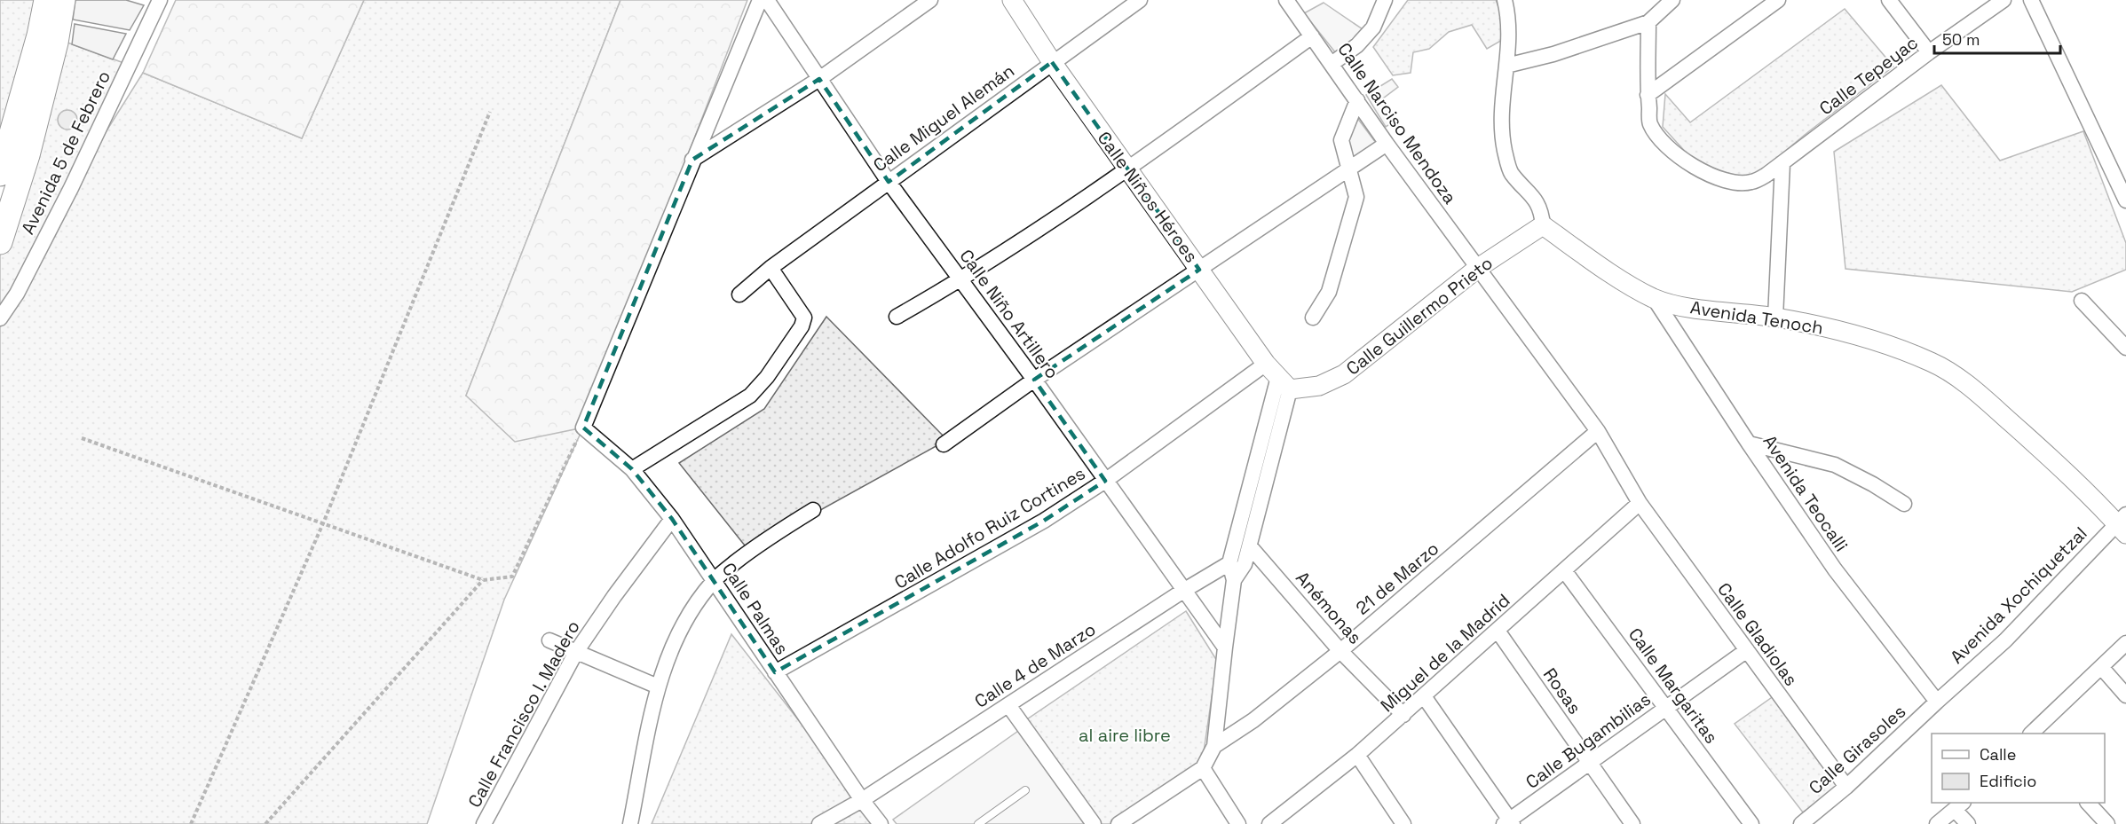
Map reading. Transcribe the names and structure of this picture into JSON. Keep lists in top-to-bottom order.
{
  "streets": {
    "street": [
      "Calle Tepeyac",
      "Calle Miguel Alemán",
      "Calle Narciso Mendoza",
      "Avenida 5 de Febrero",
      "Calle Niños Héroes",
      "Calle Niño Artillero",
      "Calle Guillermo Prieto",
      "Avenida Tenoch",
      "Avenida Teocalli",
      "Calle Adolfo Ruiz Cortines",
      "21 de Marzo",
      "Avenida Xochiquetzal",
      "Anémonas",
      "Calle Palmas",
      "Calle Gladiolas",
      "Miguel de la Madrid",
      "Calle 4 de Marzo",
      "Calle Margaritas",
      "Rosas",
      "Calle Francisco I. Madero",
      "Calle Bugambilias",
      "Calle Girasoles"
    ]
  },
  "crossings": [
    ["Calle Miguel Alemán", "Calle Niños Héroes"],
    ["Calle Miguel Alemán", "Calle Niño Artillero"],
    ["Calle Narciso Mendoza", "Calle Guillermo Prieto"],
    ["Calle Narciso Mendoza", "21 de Marzo"],
    ["Calle Niños Héroes", "Calle Guillermo Prieto"],
    ["Calle Niños Héroes", "Calle Adolfo Ruiz Cortines"],
    ["Calle Niño Artillero", "Calle Adolfo Ruiz Cortines"],
    ["Calle Niño Artillero", "Calle 4 de Marzo"],
    ["Calle Guillermo Prieto", "Avenida Tenoch"],
    ["Calle Guillermo Prieto", "Calle Adolfo Ruiz Cortines"],
    ["Avenida Tenoch", "Avenida Teocalli"],
    ["Avenida Tenoch", "Avenida Xochiquetzal"],
    ["Avenida Teocalli", "Avenida Xochiquetzal"],
    ["Avenida Teocalli", "Calle Girasoles"],
    ["Calle Adolfo Ruiz Cortines", "Calle Palmas"],
    ["21 de Marzo", "Anémonas"],
    ["Avenida Xochiquetzal", "Calle Girasoles"],
    ["Anémonas", "Miguel de la Madrid"],
    ["Calle Palmas", "Calle 4 de Marzo"],
    ["Calle Palmas", "Calle Francisco I. Madero"],
    ["Calle Gladiolas", "Miguel de la Madrid"],
    ["Calle Gladiolas", "Calle Bugambilias"],
    ["Calle Gladiolas", "Calle Girasoles"],
    ["Miguel de la Madrid", "Calle Margaritas"],
    ["Miguel de la Madrid", "Rosas"],
    ["Calle Margaritas", "Calle Bugambilias"],
    ["Rosas", "Calle Bugambilias"]
  ],
  "parks": ["al aire libre"],
  "legend": ["Calle", "Edificio"],
  "scale_bar": "50 m"
}
